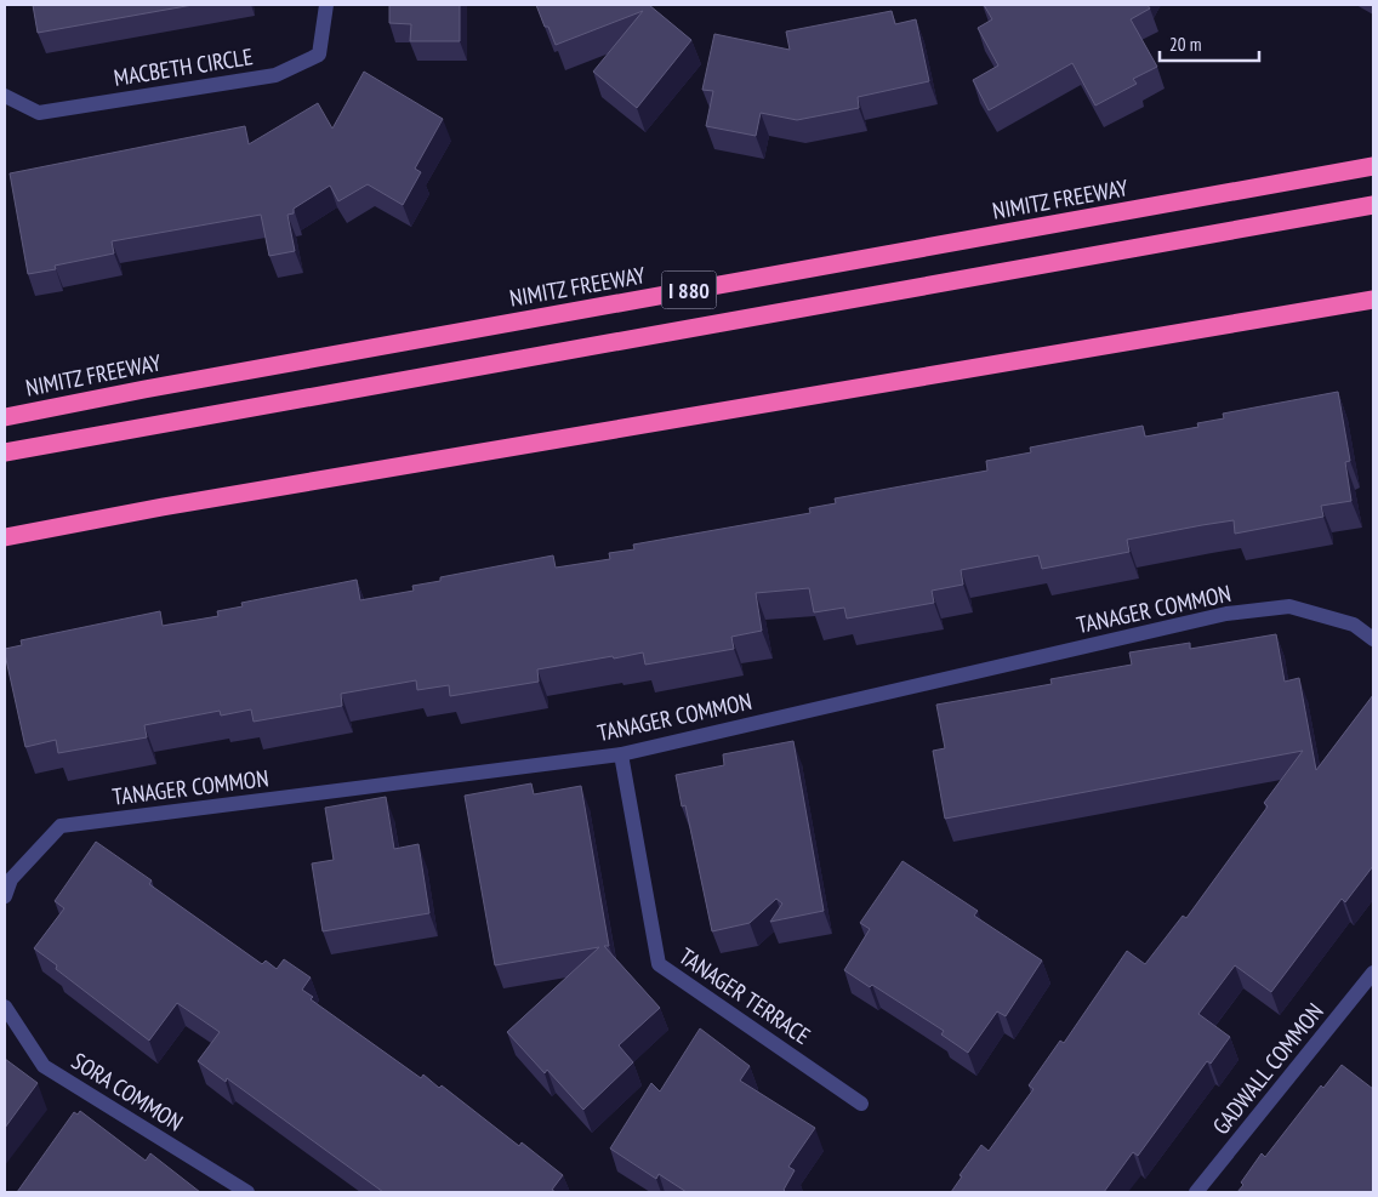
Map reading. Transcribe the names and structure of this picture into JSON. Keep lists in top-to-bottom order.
{
  "streets": {
    "highway": ["NIMITZ FREEWAY", "I 880"],
    "street": [
      "MACBETH CIRCLE",
      "TANAGER COMMON",
      "TANAGER TERRACE",
      "GADWALL COMMON",
      "SORA COMMON"
    ]
  },
  "crossings": [
    ["TANAGER COMMON", "TANAGER TERRACE"]
  ],
  "scale_bar": "20 m"
}
